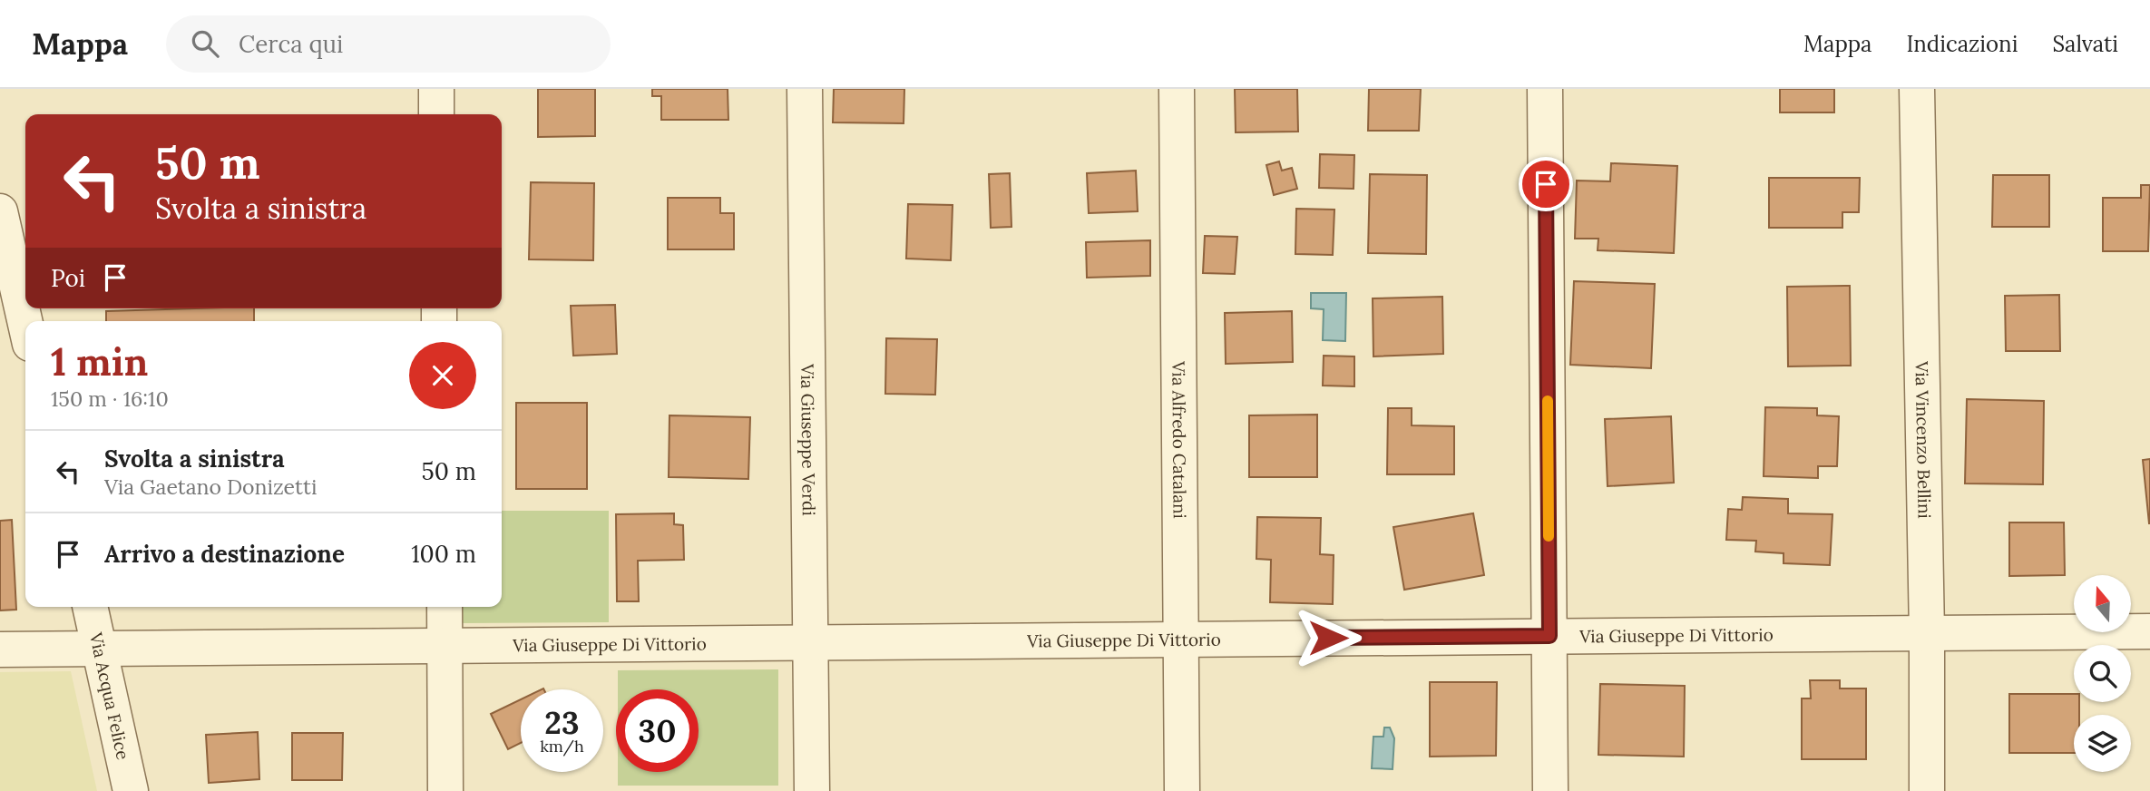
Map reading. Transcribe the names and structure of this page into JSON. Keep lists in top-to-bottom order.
{
  "streets": {
    "street": [
      "Via Giuseppe Verdi",
      "Via Alfredo Catalani",
      "Via Vincenzo Bellini",
      "Via Giuseppe Di Vittorio",
      "Via Acqua Felice"
    ]
  },
  "crossings": [
    ["Via Giuseppe Verdi", "Via Giuseppe Di Vittorio"],
    ["Via Alfredo Catalani", "Via Giuseppe Di Vittorio"],
    ["Via Vincenzo Bellini", "Via Giuseppe Di Vittorio"],
    ["Via Giuseppe Di Vittorio", "Via Acqua Felice"]
  ],
  "north": "top",
  "page": {
    "header": "Mappa",
    "search": "Cerca qui",
    "nav": ["Mappa", "Indicazioni", "Salvati"],
    "turn": ["50 m", "Svolta a sinistra"],
    "then": "Poi",
    "heading": ["1 min", "150 m · 16:10"],
    "list": [
      {
        "name": "Svolta a sinistra",
        "note": "Via Gaetano Donizetti",
        "value": "50 m"
      },
      {
        "name": "Arrivo a destinazione",
        "value": "100 m"
      }
    ],
    "speed": "23 km/h",
    "limit": "30"
  }
}
